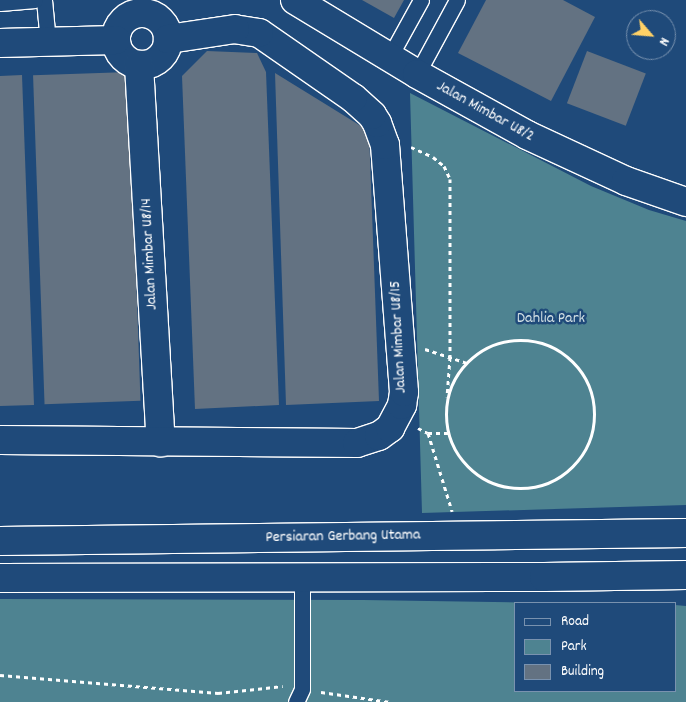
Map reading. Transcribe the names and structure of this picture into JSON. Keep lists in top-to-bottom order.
{
  "streets": {
    "street": [
      "Jalan Mimbar U8/2",
      "Jalan Mimbar U8/14",
      "Jalan Mimbar U8/15",
      "Persiaran Gerbang Utama"
    ]
  },
  "crossings": [
    ["Jalan Mimbar U8/14", "Jalan Mimbar U8/15"]
  ],
  "parks": ["Dahlia Park"],
  "legend": ["Road", "Park", "Building"],
  "north": "bottom right"
}
